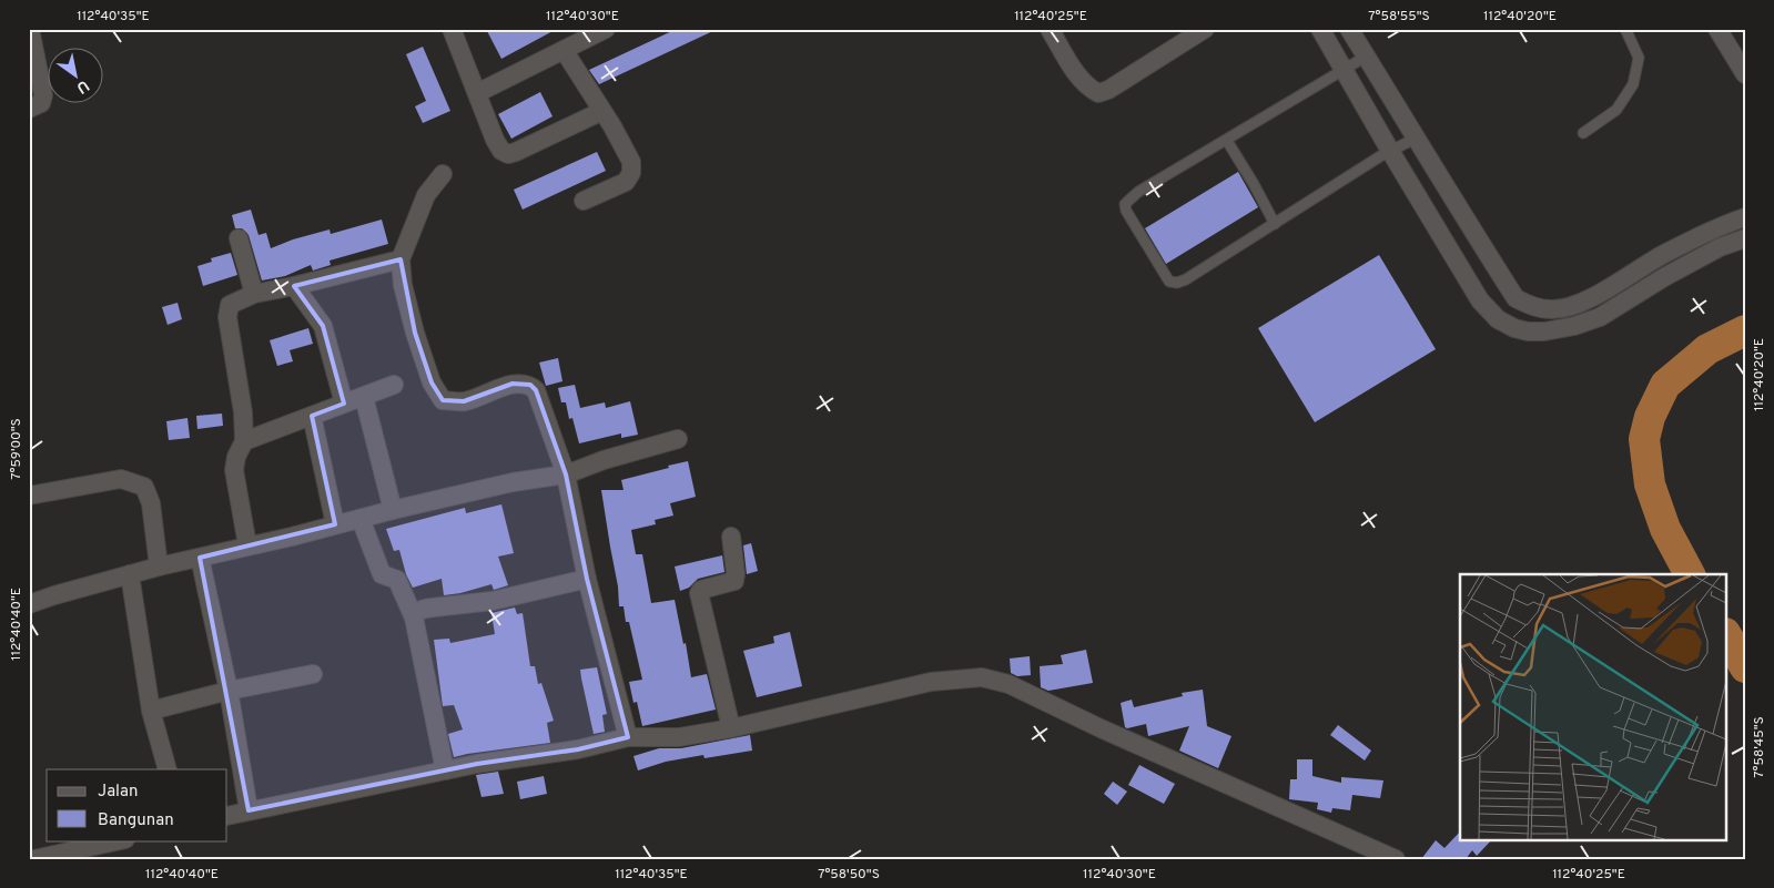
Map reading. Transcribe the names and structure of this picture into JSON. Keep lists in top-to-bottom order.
{
  "legend": ["Jalan", "Bangunan"],
  "north": "bottom right",
  "coordinates": [
    "112°40'35\"E",
    "112°40'30\"E",
    "112°40'25\"E",
    "7°58'55\"S",
    "112°40'20\"E",
    "7°59'00\"S",
    "112°40'40\"E",
    "7°58'45\"S",
    "7°58'50\"S"
  ]
}
